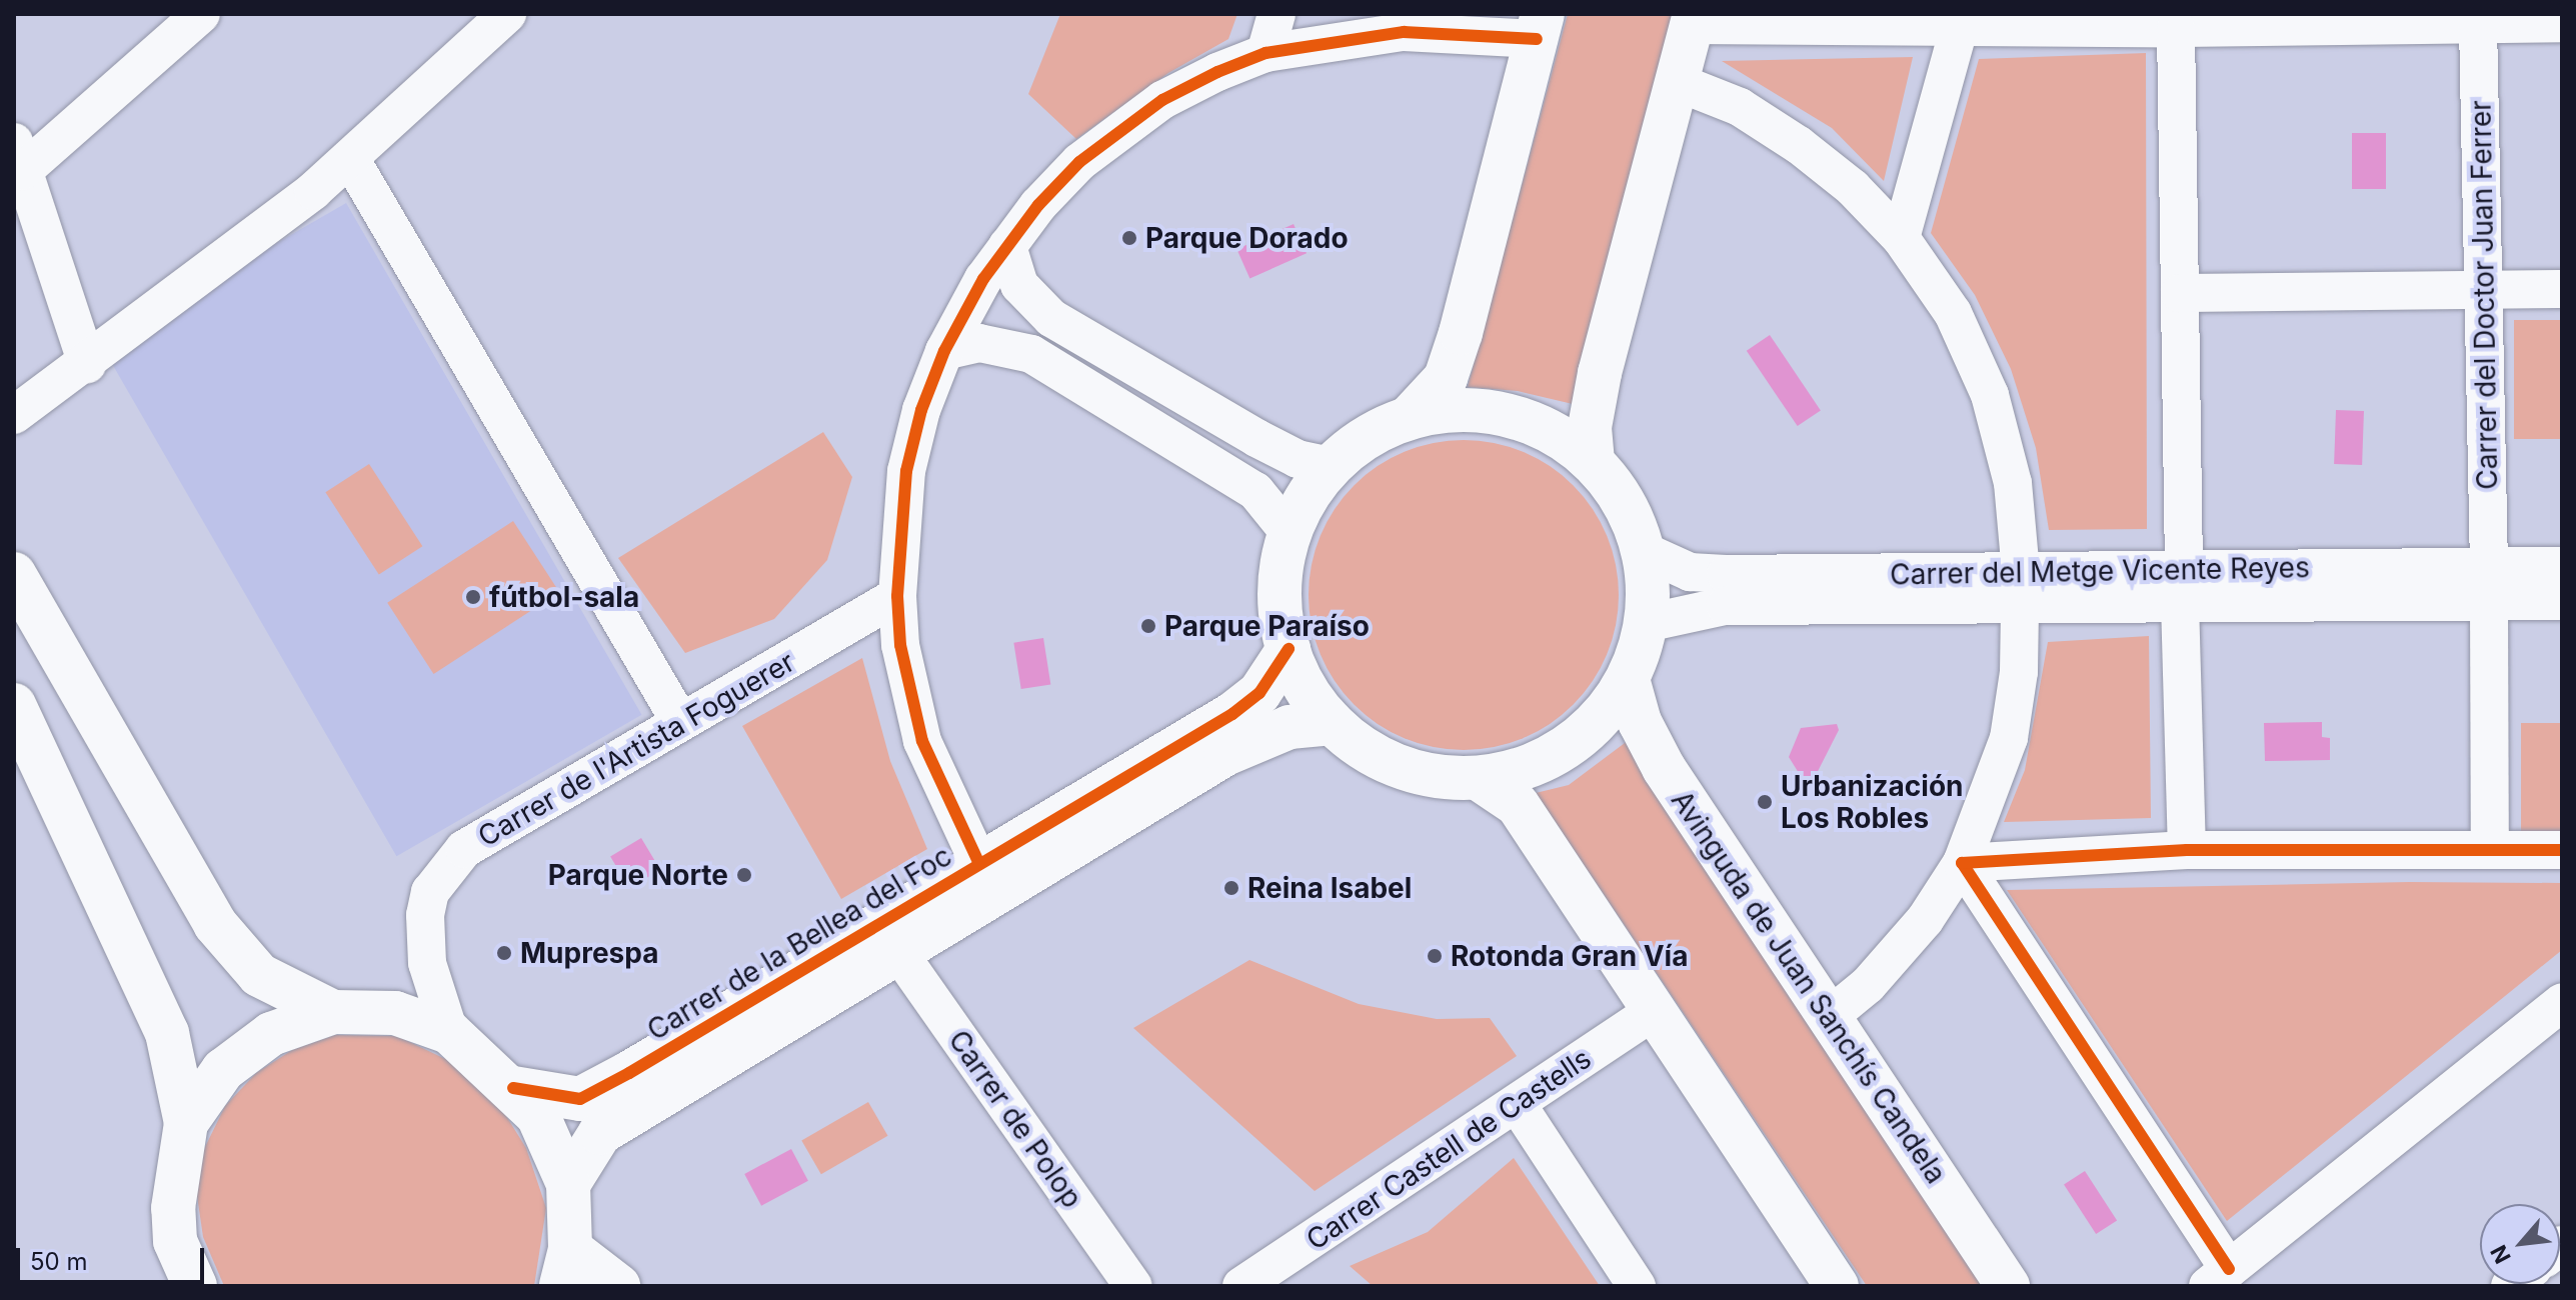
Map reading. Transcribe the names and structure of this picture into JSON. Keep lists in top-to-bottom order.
{
  "streets": {
    "main road": ["Carrer de la Bellea del Foc", "Avinguda de Juan Sanchís Candela"],
    "street": [
      "Carrer del Doctor Juan Ferrer",
      "Carrer del Metge Vicente Reyes",
      "Carrer de l'Artista Foguerer",
      "Carrer de Polop",
      "Carrer Castell de Castells"
    ]
  },
  "crossings": [
    ["Carrer del Doctor Juan Ferrer", "Carrer del Metge Vicente Reyes"],
    ["Carrer de la Bellea del Foc", "Carrer de Polop"]
  ],
  "places": [
    "Parque Dorado",
    "fútbol-sala",
    "Parque Paraíso",
    "Urbanización Los Robles",
    "Parque Norte",
    "Reina Isabel",
    "Muprespa",
    "Rotonda Gran Vía"
  ],
  "scale_bar": "50 m",
  "north": "bottom left"
}
